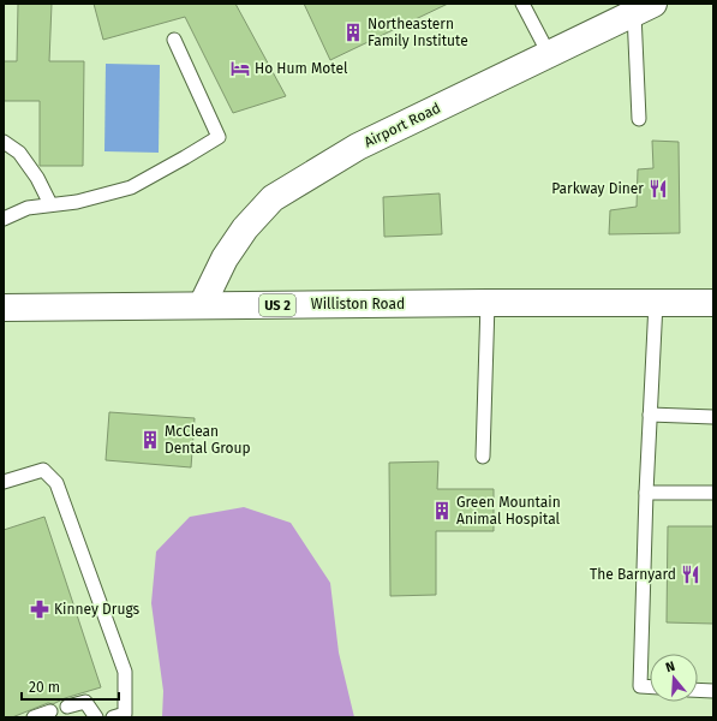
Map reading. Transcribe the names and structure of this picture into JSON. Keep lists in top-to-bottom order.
{
  "streets": {
    "main road": ["Airport Road", "Williston Road", "US 2"]
  },
  "crossings": [
    ["Airport Road", "Williston Road"]
  ],
  "places": {
    "building": ["Northeastern Family Institute", "McClean Dental Group", "Green Mountain Animal Hospital"],
    "hotel": ["Ho Hum Motel"],
    "restaurant": ["Parkway Diner", "The Barnyard"],
    "pharmacy": ["Kinney Drugs"]
  },
  "scale_bar": "20 m",
  "north": "top"
}
